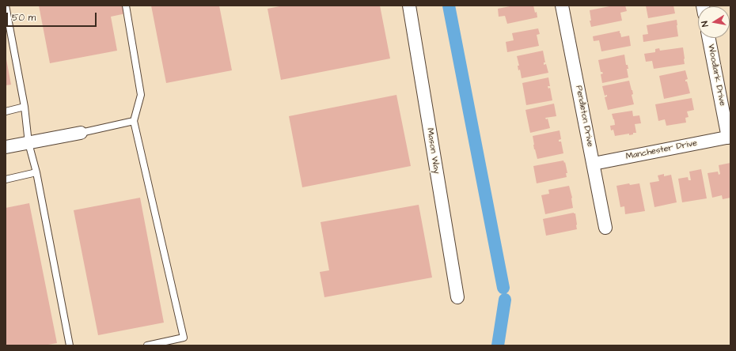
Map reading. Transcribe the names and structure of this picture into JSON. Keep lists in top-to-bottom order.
{
  "streets": {
    "street": [
      "Woodlark Drive",
      "Pendleton Drive",
      "Manchester Drive",
      "Mason Way"
    ]
  },
  "crossings": [
    ["Woodlark Drive", "Manchester Drive"],
    ["Pendleton Drive", "Manchester Drive"]
  ],
  "scale_bar": "50 m",
  "north": "left"
}
